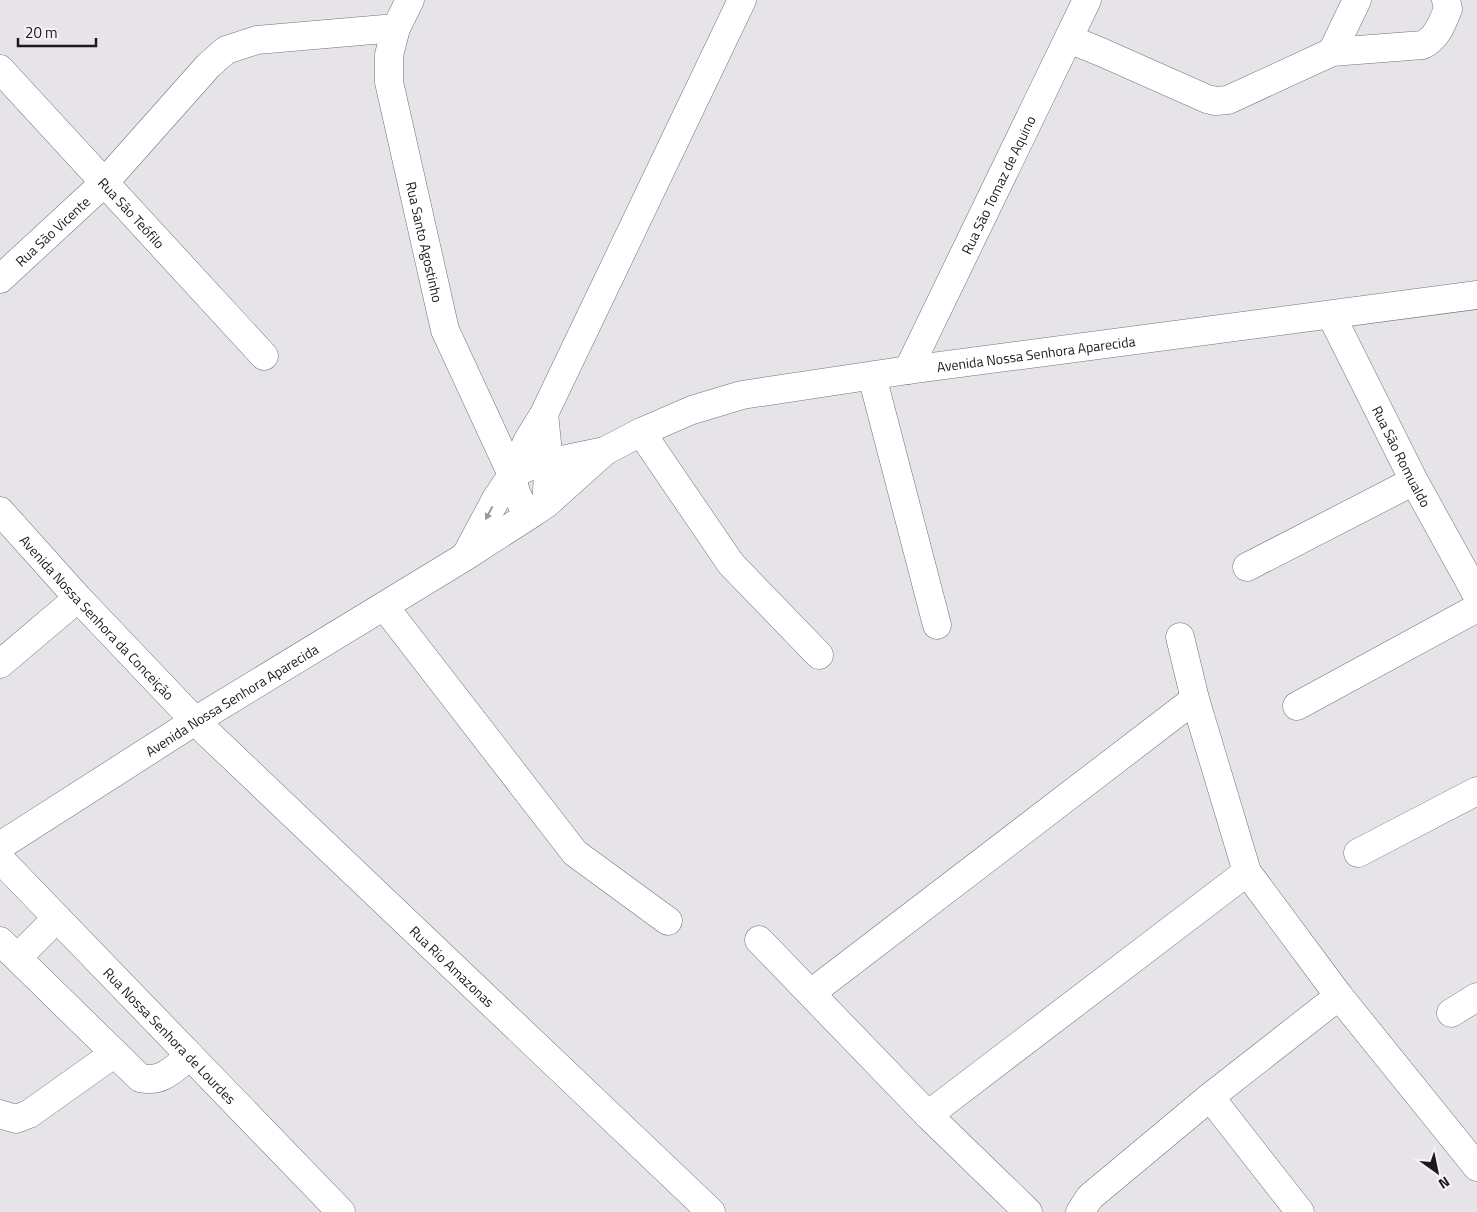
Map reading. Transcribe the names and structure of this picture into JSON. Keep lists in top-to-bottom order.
{
  "streets": {
    "street": [
      "Rua São Tomaz de Aquino",
      "Rua São Teófilo",
      "Rua São Vicente",
      "Rua Santo Agostinho",
      "Avenida Nossa Senhora Aparecida",
      "Rua São Romualdo",
      "Avenida Nossa Senhora da Conceição",
      "Rua Rio Amazonas",
      "Rua Nossa Senhora de Lourdes"
    ]
  },
  "crossings": [
    ["Rua São Tomaz de Aquino", "Avenida Nossa Senhora Aparecida"],
    ["Rua São Teófilo", "Rua São Vicente"],
    ["Rua São Vicente", "Rua Santo Agostinho"],
    ["Rua Santo Agostinho", "Avenida Nossa Senhora Aparecida"],
    ["Avenida Nossa Senhora Aparecida", "Rua São Romualdo"],
    ["Avenida Nossa Senhora Aparecida", "Avenida Nossa Senhora da Conceição"],
    ["Avenida Nossa Senhora Aparecida", "Rua Rio Amazonas"],
    ["Avenida Nossa Senhora da Conceição", "Rua Rio Amazonas"]
  ],
  "scale_bar": "20 m",
  "north": "bottom right"
}
